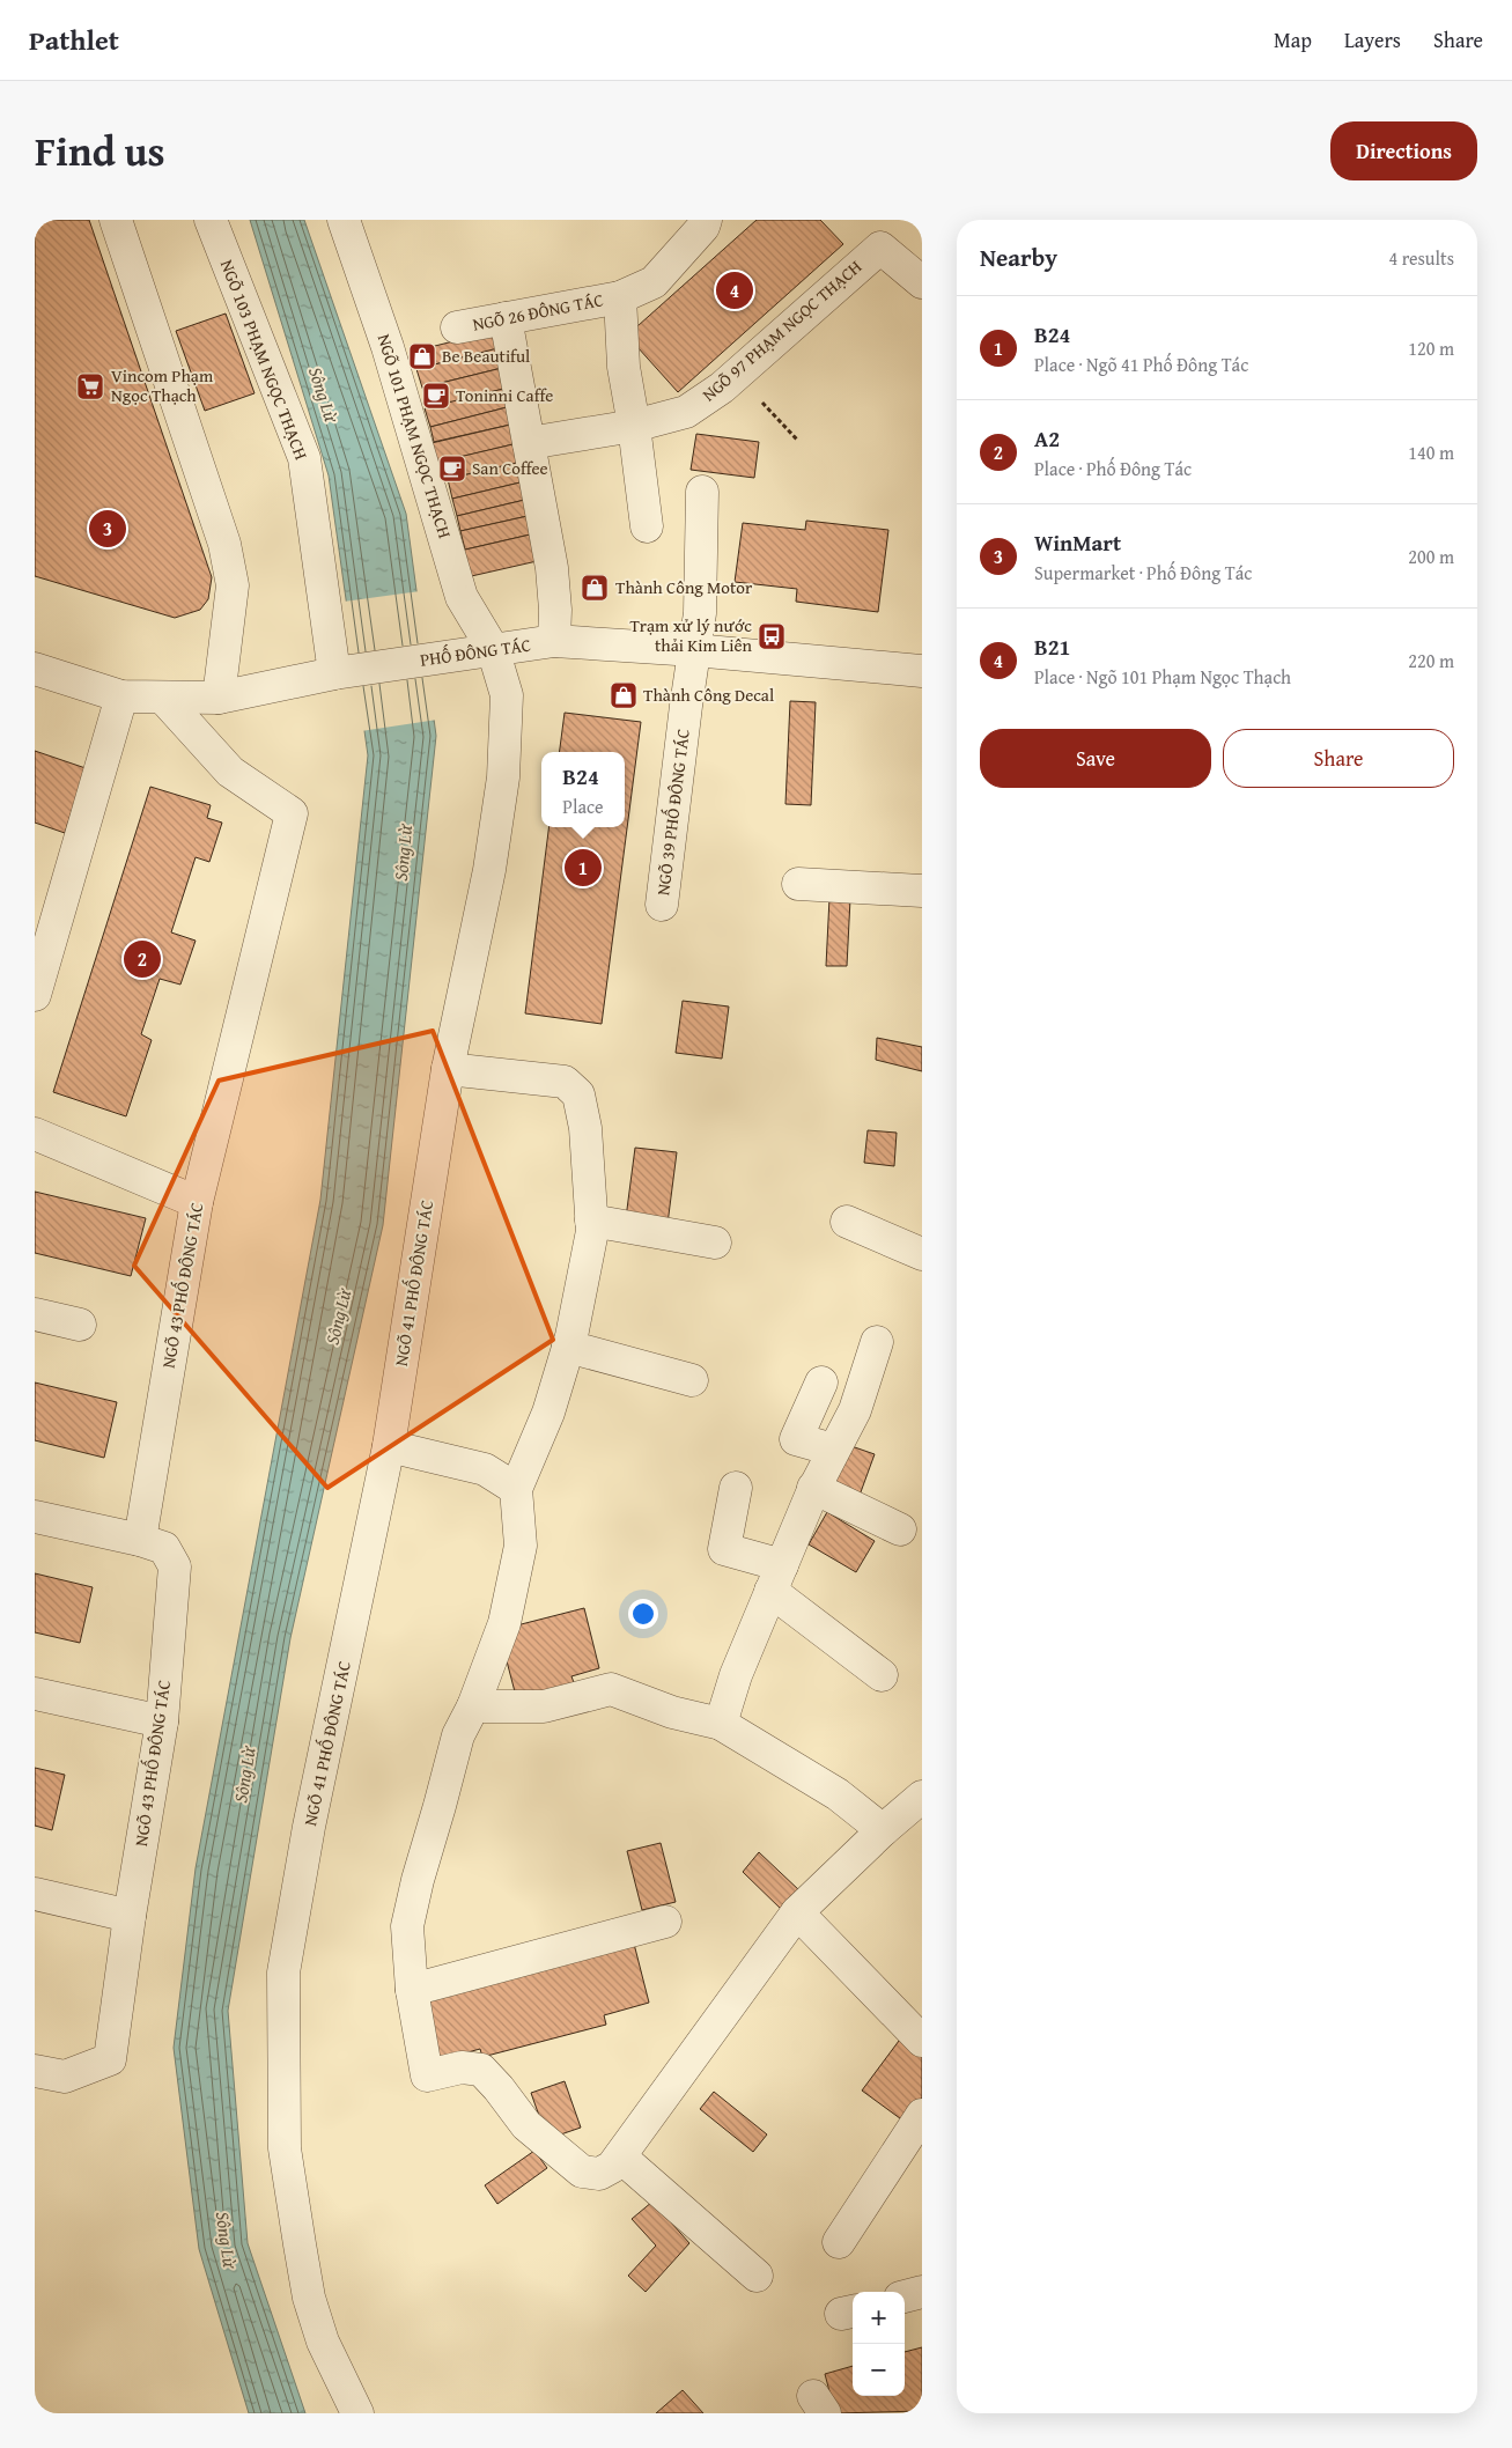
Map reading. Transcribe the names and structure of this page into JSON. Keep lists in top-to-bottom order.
{
  "streets": {
    "street": [
      "NGÕ 26 ĐÔNG TÁC",
      "NGÕ 97 PHẠM NGỌC THẠCH",
      "NGÕ 103 PHẠM NGỌC THẠCH",
      "NGÕ 101 PHẠM NGỌC THẠCH",
      "PHỐ ĐÔNG TÁC",
      "NGÕ 39 PHỐ ĐÔNG TÁC",
      "NGÕ 41 PHỐ ĐÔNG TÁC",
      "NGÕ 43 PHỐ ĐÔNG TÁC"
    ]
  },
  "crossings": [
    ["NGÕ 103 PHẠM NGỌC THẠCH", "PHỐ ĐÔNG TÁC"],
    ["NGÕ 101 PHẠM NGỌC THẠCH", "PHỐ ĐÔNG TÁC"],
    ["NGÕ 101 PHẠM NGỌC THẠCH", "NGÕ 41 PHỐ ĐÔNG TÁC"],
    ["PHỐ ĐÔNG TÁC", "NGÕ 39 PHỐ ĐÔNG TÁC"],
    ["PHỐ ĐÔNG TÁC", "NGÕ 41 PHỐ ĐÔNG TÁC"],
    ["PHỐ ĐÔNG TÁC", "NGÕ 43 PHỐ ĐÔNG TÁC"]
  ],
  "water": ["Sông Lừ"],
  "places": {
    "shop": ["Be Beautiful", "Thành Công Motor", "Thành Công Decal"],
    "supermarket": ["Vincom Phạm Ngọc Thạch"],
    "cafe": ["Toninni Caffe", "San Coffee"],
    "bus stop": ["Trạm xử lý nước thải Kim Liên"]
  },
  "page": {
    "header": "Pathlet",
    "nav": ["Map", "Layers", "Share"],
    "title": "Find us",
    "buttons": [
      "Directions",
      ["Save", "Share"]
    ],
    "heading": ["Nearby", "4 results"],
    "pins": [
      "4",
      "3",
      "1",
      "2"
    ],
    "list": [
      {
        "mark": "1",
        "name": "B24",
        "note": "Place · Ngõ 41 Phố Đông Tác",
        "value": "120 m"
      },
      {
        "mark": "2",
        "name": "A2",
        "note": "Place · Phố Đông Tác",
        "value": "140 m"
      },
      {
        "mark": "3",
        "name": "WinMart",
        "note": "Supermarket · Phố Đông Tác",
        "value": "200 m"
      },
      {
        "mark": "4",
        "name": "B21",
        "note": "Place · Ngõ 101 Phạm Ngọc Thạch",
        "value": "220 m"
      }
    ],
    "popup": ["B24", "Place"],
    "map_buttons": ["+", "−"]
  }
}
